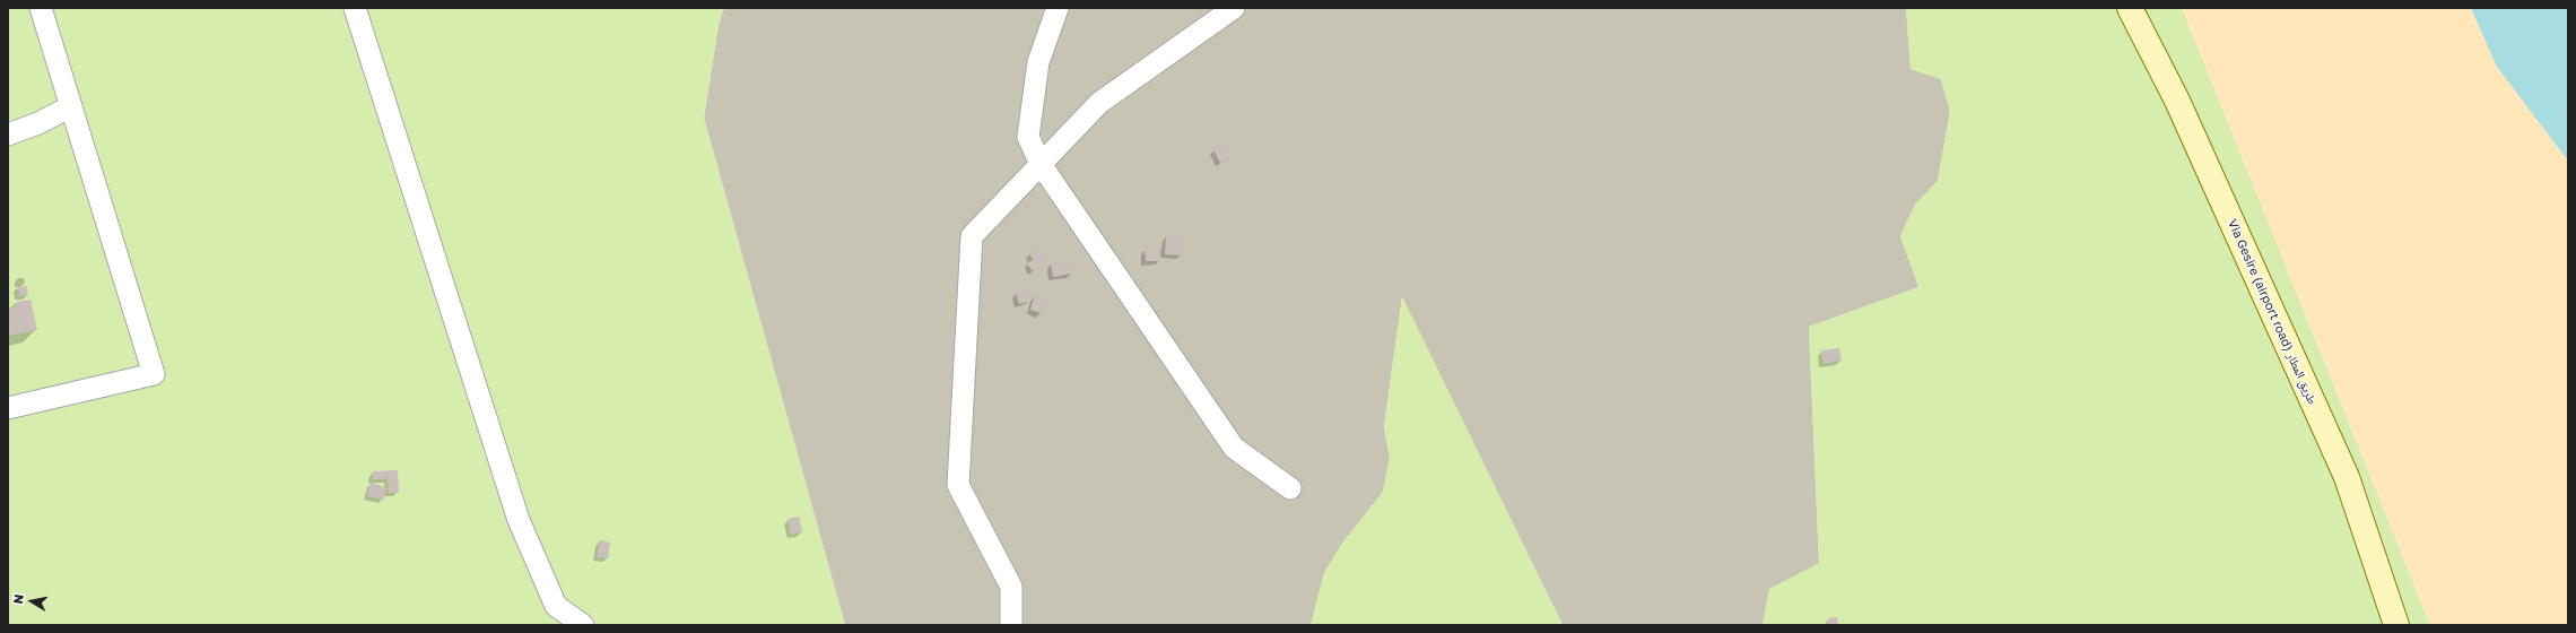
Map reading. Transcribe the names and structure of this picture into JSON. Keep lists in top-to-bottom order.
{
  "streets": {
    "main road": ["Via Gesire (airport road) طريق المطار"]
  },
  "north": "left"
}
